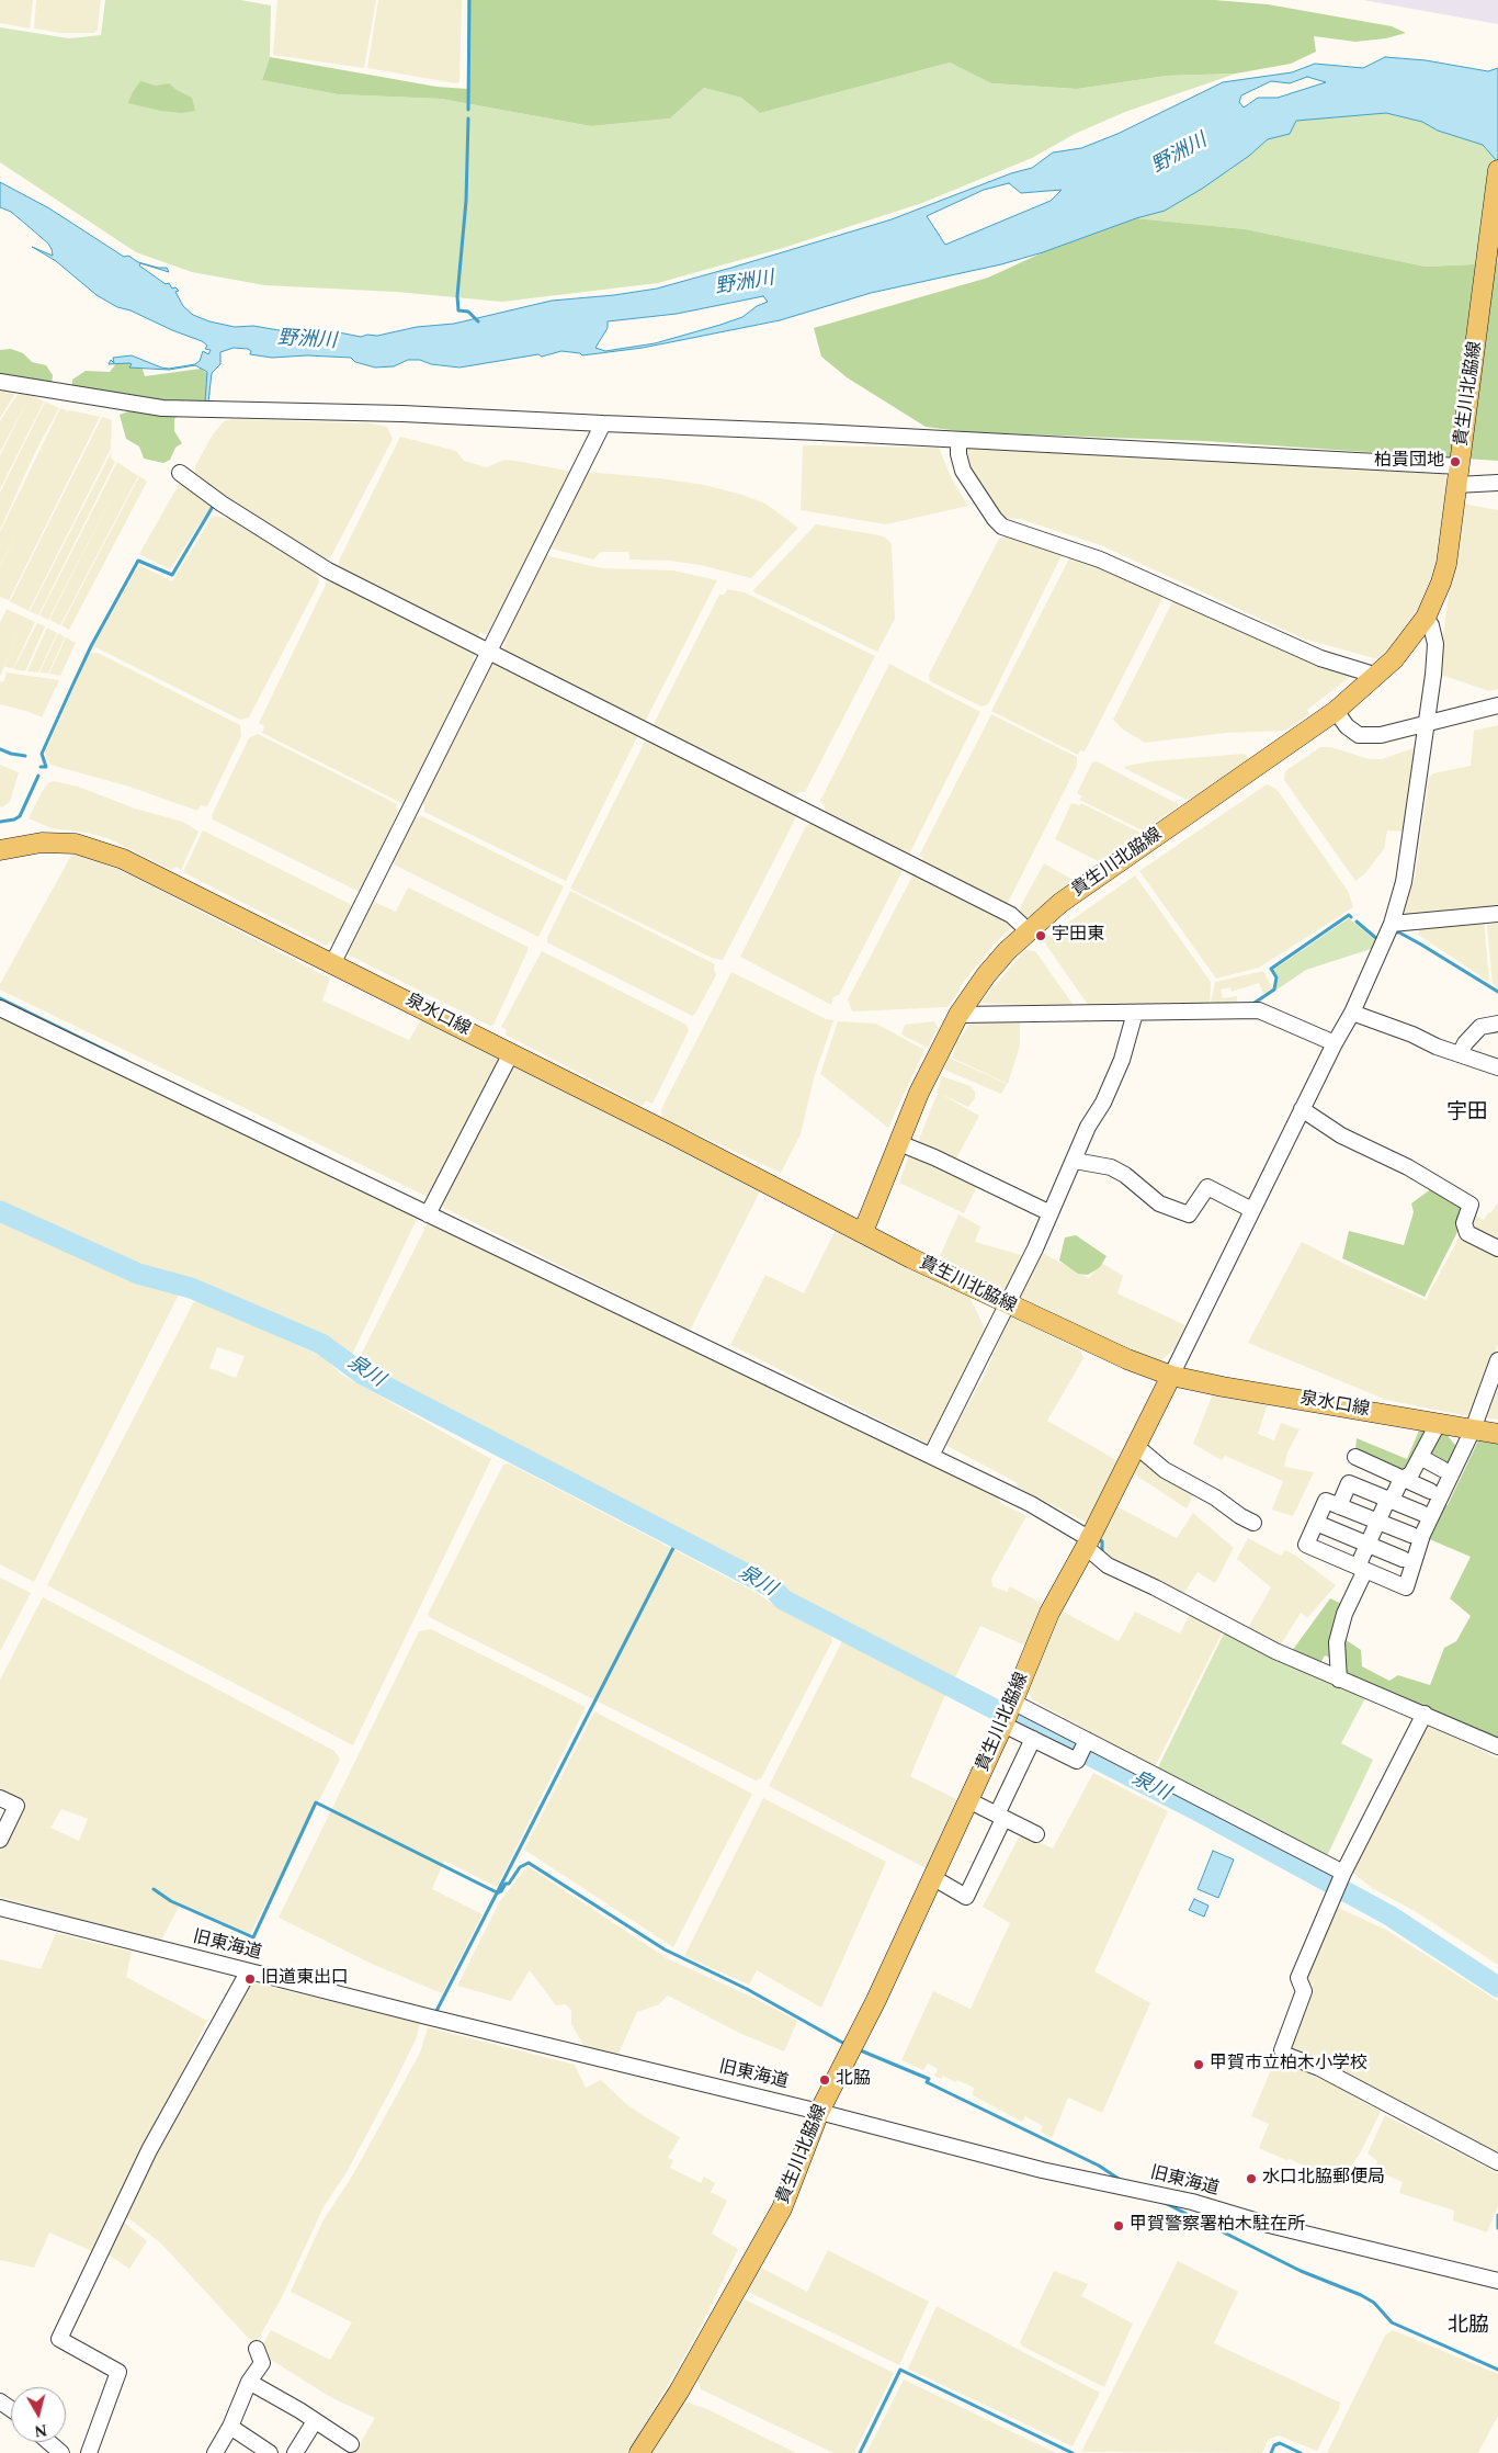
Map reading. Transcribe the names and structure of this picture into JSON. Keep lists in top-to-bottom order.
{
  "streets": {
    "main road": ["貴生川北脇線", "泉水口線"],
    "street": ["旧東海道"]
  },
  "crossings": [
    ["貴生川北脇線", "泉水口線"],
    ["貴生川北脇線", "旧東海道"]
  ],
  "districts": ["宇田", "北脇"],
  "water": ["野洲川", "泉川"],
  "places": [
    "柏貴団地",
    "宇田東",
    "旧道東出口",
    "甲賀市立柏木小学校",
    "北脇",
    "水口北脇郵便局",
    "甲賀警察署柏木駐在所"
  ],
  "north": "bottom"
}
